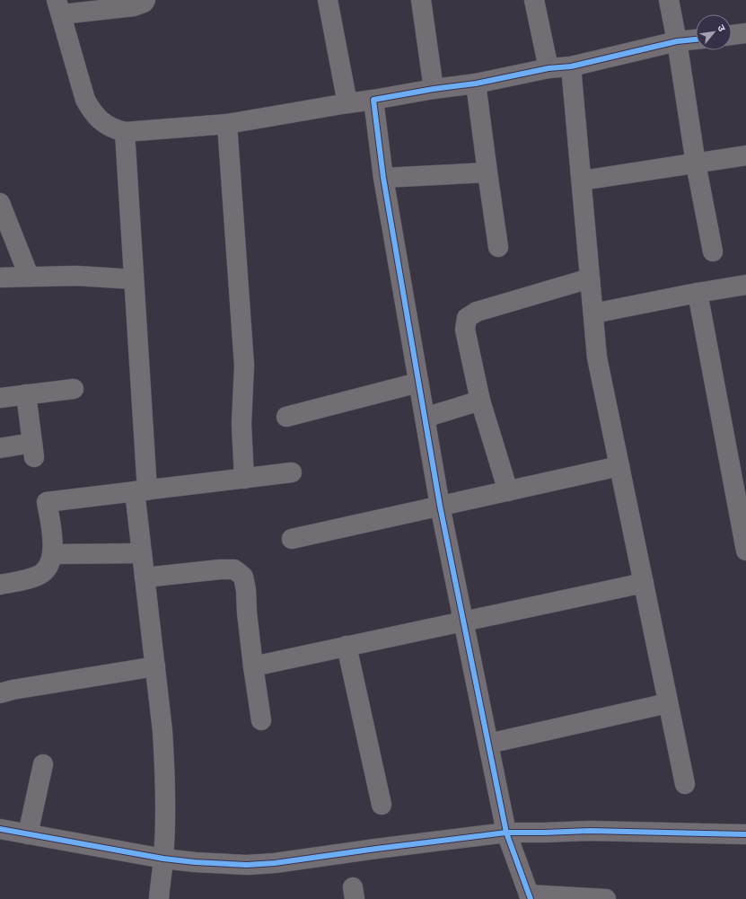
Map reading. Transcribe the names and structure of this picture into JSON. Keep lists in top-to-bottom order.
{
  "north": "top right"
}
